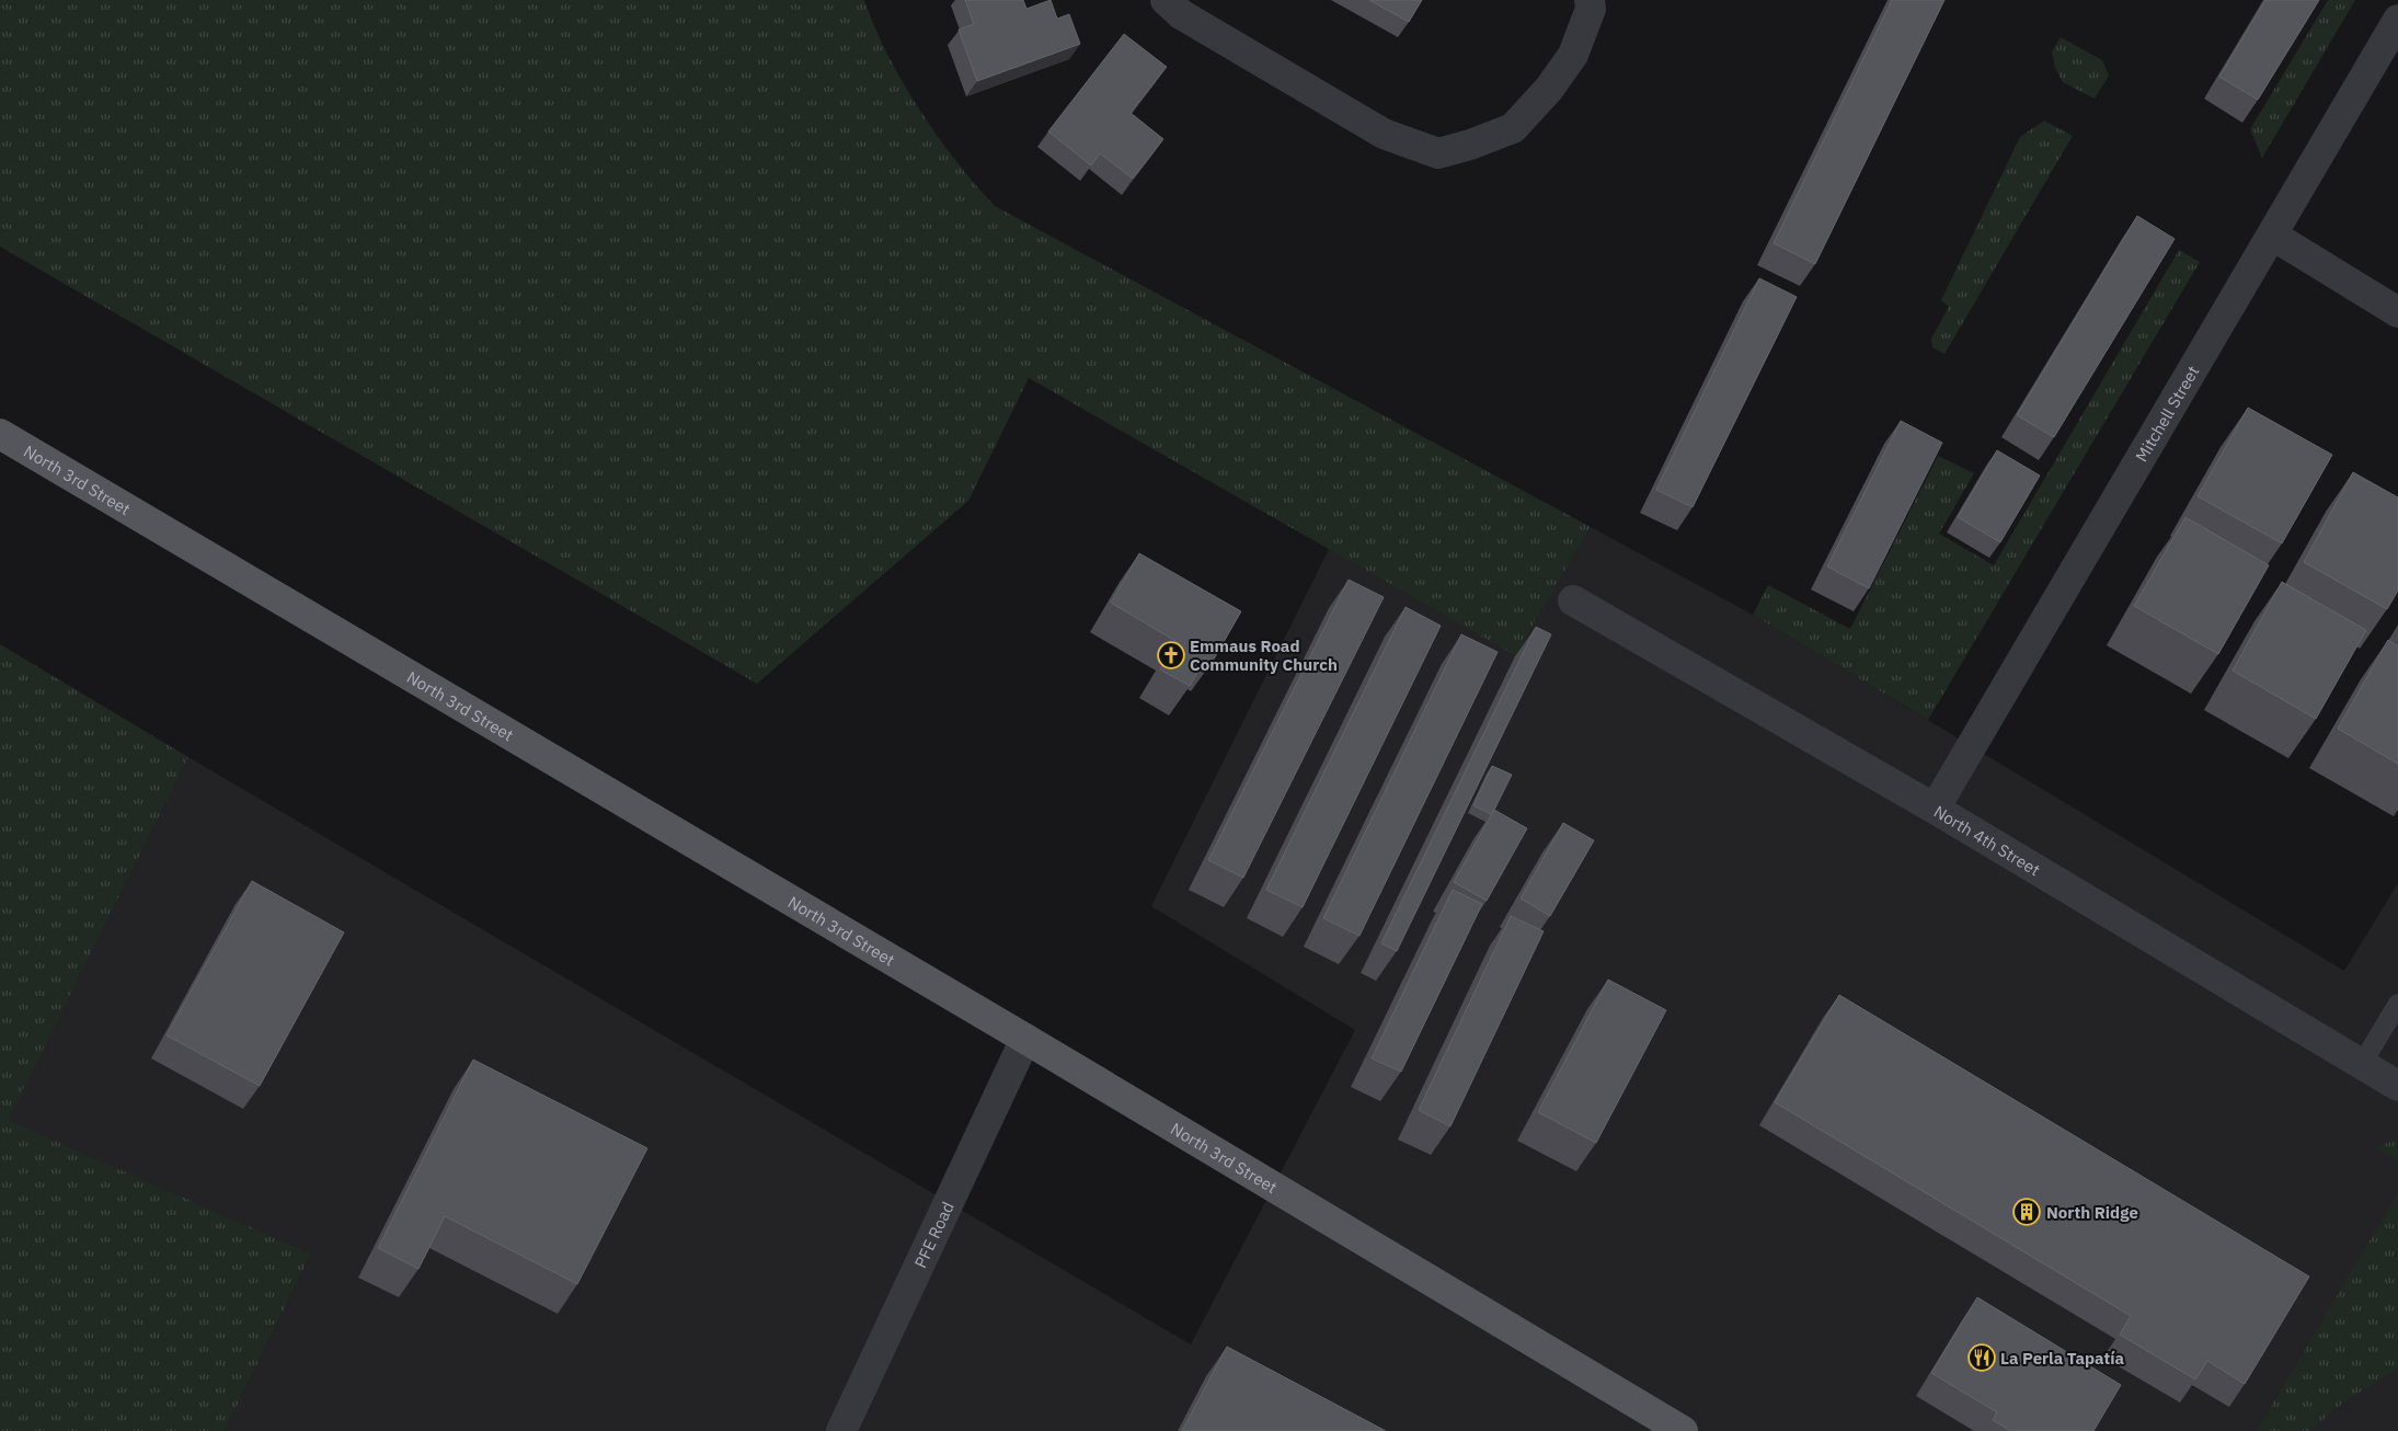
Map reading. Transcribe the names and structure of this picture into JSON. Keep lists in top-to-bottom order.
{
  "streets": {
    "main road": ["North 3rd Street"],
    "street": ["Mitchell Street", "North 4th Street", "PFE Road"]
  },
  "crossings": [
    ["Mitchell Street", "North 4th Street"],
    ["North 3rd Street", "PFE Road"]
  ],
  "places": {
    "church": ["Emmaus Road Community Church"],
    "building": ["North Ridge"],
    "restaurant": ["La Perla Tapatía"]
  }
}
